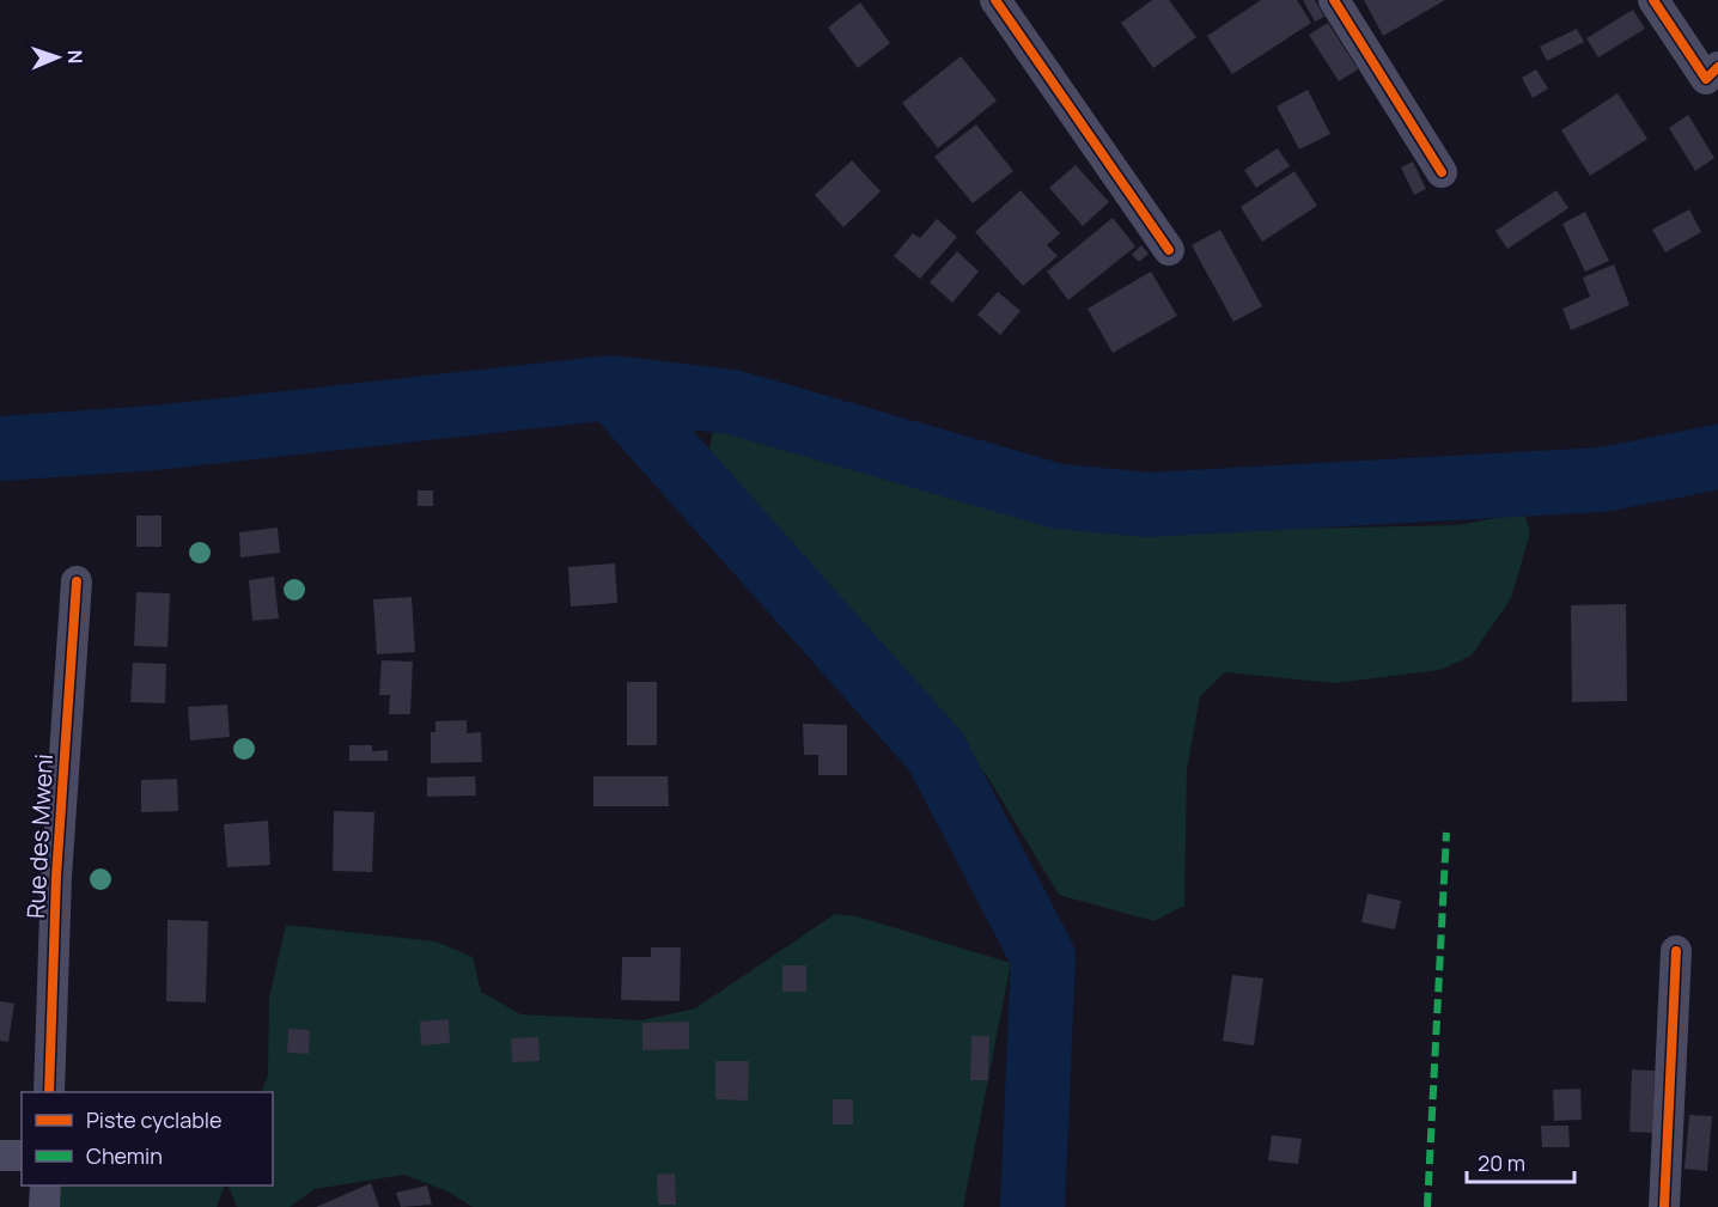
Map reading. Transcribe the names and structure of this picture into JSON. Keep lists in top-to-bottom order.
{
  "streets": {
    "street": ["Rue des Mweni"]
  },
  "legend": ["Piste cyclable", "Chemin"],
  "scale_bar": "20 m",
  "north": "right"
}
